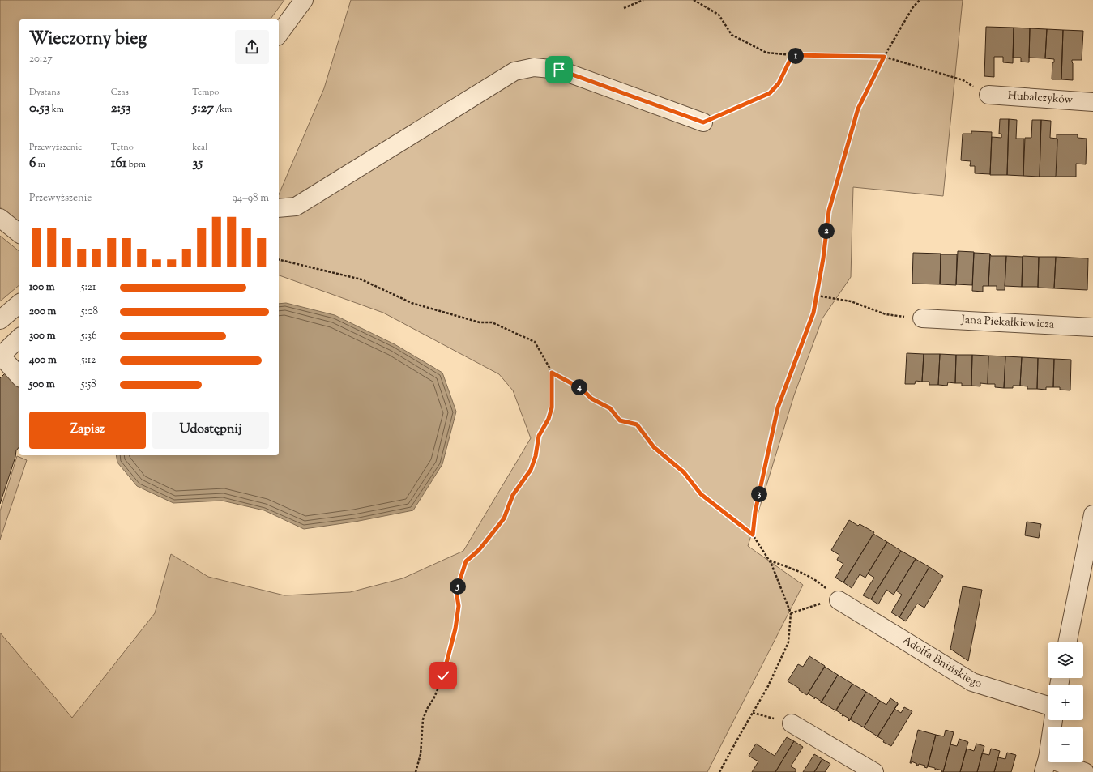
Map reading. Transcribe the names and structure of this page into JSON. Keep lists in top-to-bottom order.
{
  "streets": {
    "street": ["Hubalczyków", "Jana Piekałkiewicza", "Adolfa Bnińskiego"]
  },
  "page": {
    "heading": ["Wieczorny bieg", "20:27"],
    "pins": [
      "1",
      "2",
      "4",
      "3",
      "5"
    ],
    "stats": [
      ["Dystans", "0.53 km"],
      ["Czas", "2:53"],
      ["Tempo", "5:27 /km"],
      ["Przewyższenie", "6 m"],
      ["Tętno", "161 bpm"],
      ["kcal", "35"]
    ],
    "chart": ["Przewyższenie", "94–98 m"],
    "list": [
      {
        "name": "100 m",
        "note": "5:21"
      },
      {
        "name": "200 m",
        "note": "5:08"
      },
      {
        "name": "300 m",
        "note": "5:36"
      },
      {
        "name": "400 m",
        "note": "5:12"
      },
      {
        "name": "500 m",
        "note": "5:58"
      }
    ],
    "buttons": ["Zapisz", "Udostępnij"],
    "map_buttons": ["+", "−"]
  }
}
